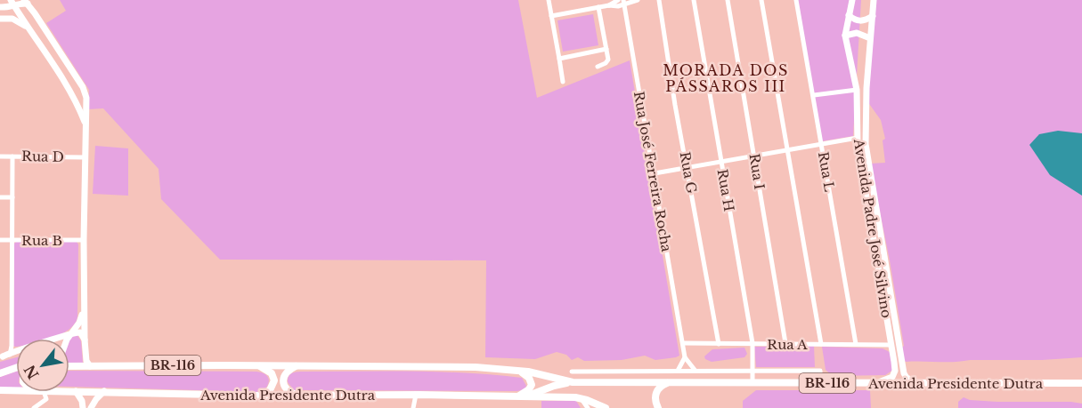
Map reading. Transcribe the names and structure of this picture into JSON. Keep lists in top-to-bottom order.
{
  "streets": {
    "highway": ["BR-116", "Avenida Presidente Dutra"],
    "main road": ["Avenida Padre José Silvino"],
    "street": [
      "Rua D",
      "Rua José Ferreira Rocha",
      "Rua I",
      "Rua L",
      "Rua G",
      "Rua H",
      "Rua B",
      "Rua A"
    ]
  },
  "crossings": [
    ["Rua José Ferreira Rocha", "Rua A"],
    ["Rua I", "Rua A"],
    ["Rua L", "Rua A"],
    ["Rua G", "Rua A"],
    ["Rua H", "Rua A"],
    ["Rua H", "Avenida Presidente Dutra"],
    ["Avenida Padre José Silvino", "Rua A"],
    ["Avenida Padre José Silvino", "Avenida Presidente Dutra"],
    ["BR-116", "Avenida Presidente Dutra"]
  ],
  "districts": ["MORADA DOS PÁSSAROS III"],
  "north": "bottom left"
}
